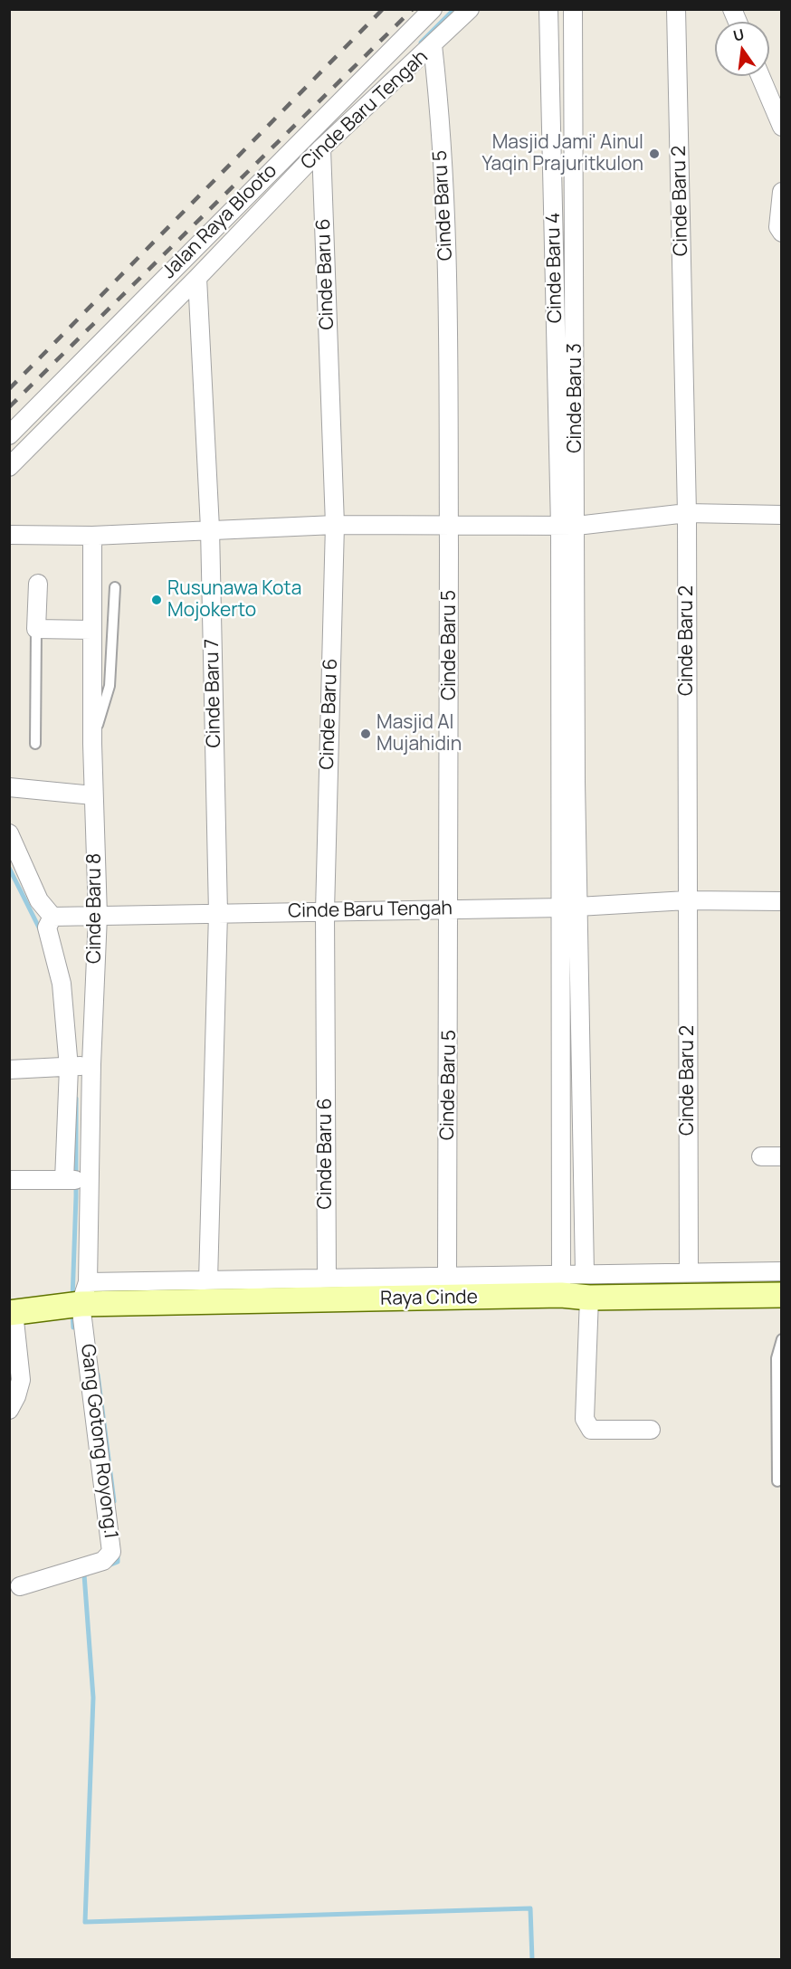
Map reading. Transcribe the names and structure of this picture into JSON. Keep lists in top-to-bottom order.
{
  "streets": {
    "street": [
      "Cinde Baru Tengah",
      "Cinde Baru 2",
      "Cinde Baru 5",
      "Jalan Raya Blooto",
      "Cinde Baru 4",
      "Cinde Baru 6",
      "Cinde Baru 3",
      "Cinde Baru 7",
      "Cinde Baru 8",
      "Raya Cinde",
      "Gang Gotong Royong.1"
    ]
  },
  "crossings": [
    ["Cinde Baru Tengah", "Cinde Baru 2"],
    ["Cinde Baru Tengah", "Cinde Baru 5"],
    ["Cinde Baru Tengah", "Cinde Baru 6"],
    ["Cinde Baru Tengah", "Cinde Baru 7"],
    ["Cinde Baru Tengah", "Cinde Baru 8"],
    ["Cinde Baru 2", "Raya Cinde"],
    ["Cinde Baru 5", "Raya Cinde"],
    ["Cinde Baru 4", "Cinde Baru 3"],
    ["Cinde Baru 6", "Raya Cinde"],
    ["Cinde Baru 7", "Raya Cinde"],
    ["Cinde Baru 8", "Raya Cinde"],
    ["Cinde Baru 8", "Gang Gotong Royong.1"],
    ["Raya Cinde", "Gang Gotong Royong.1"]
  ],
  "places": ["Masjid Jami' Ainul Yaqin Prajuritkulon", "Rusunawa Kota Mojokerto", "Masjid Al Mujahidin"],
  "north": "top"
}
